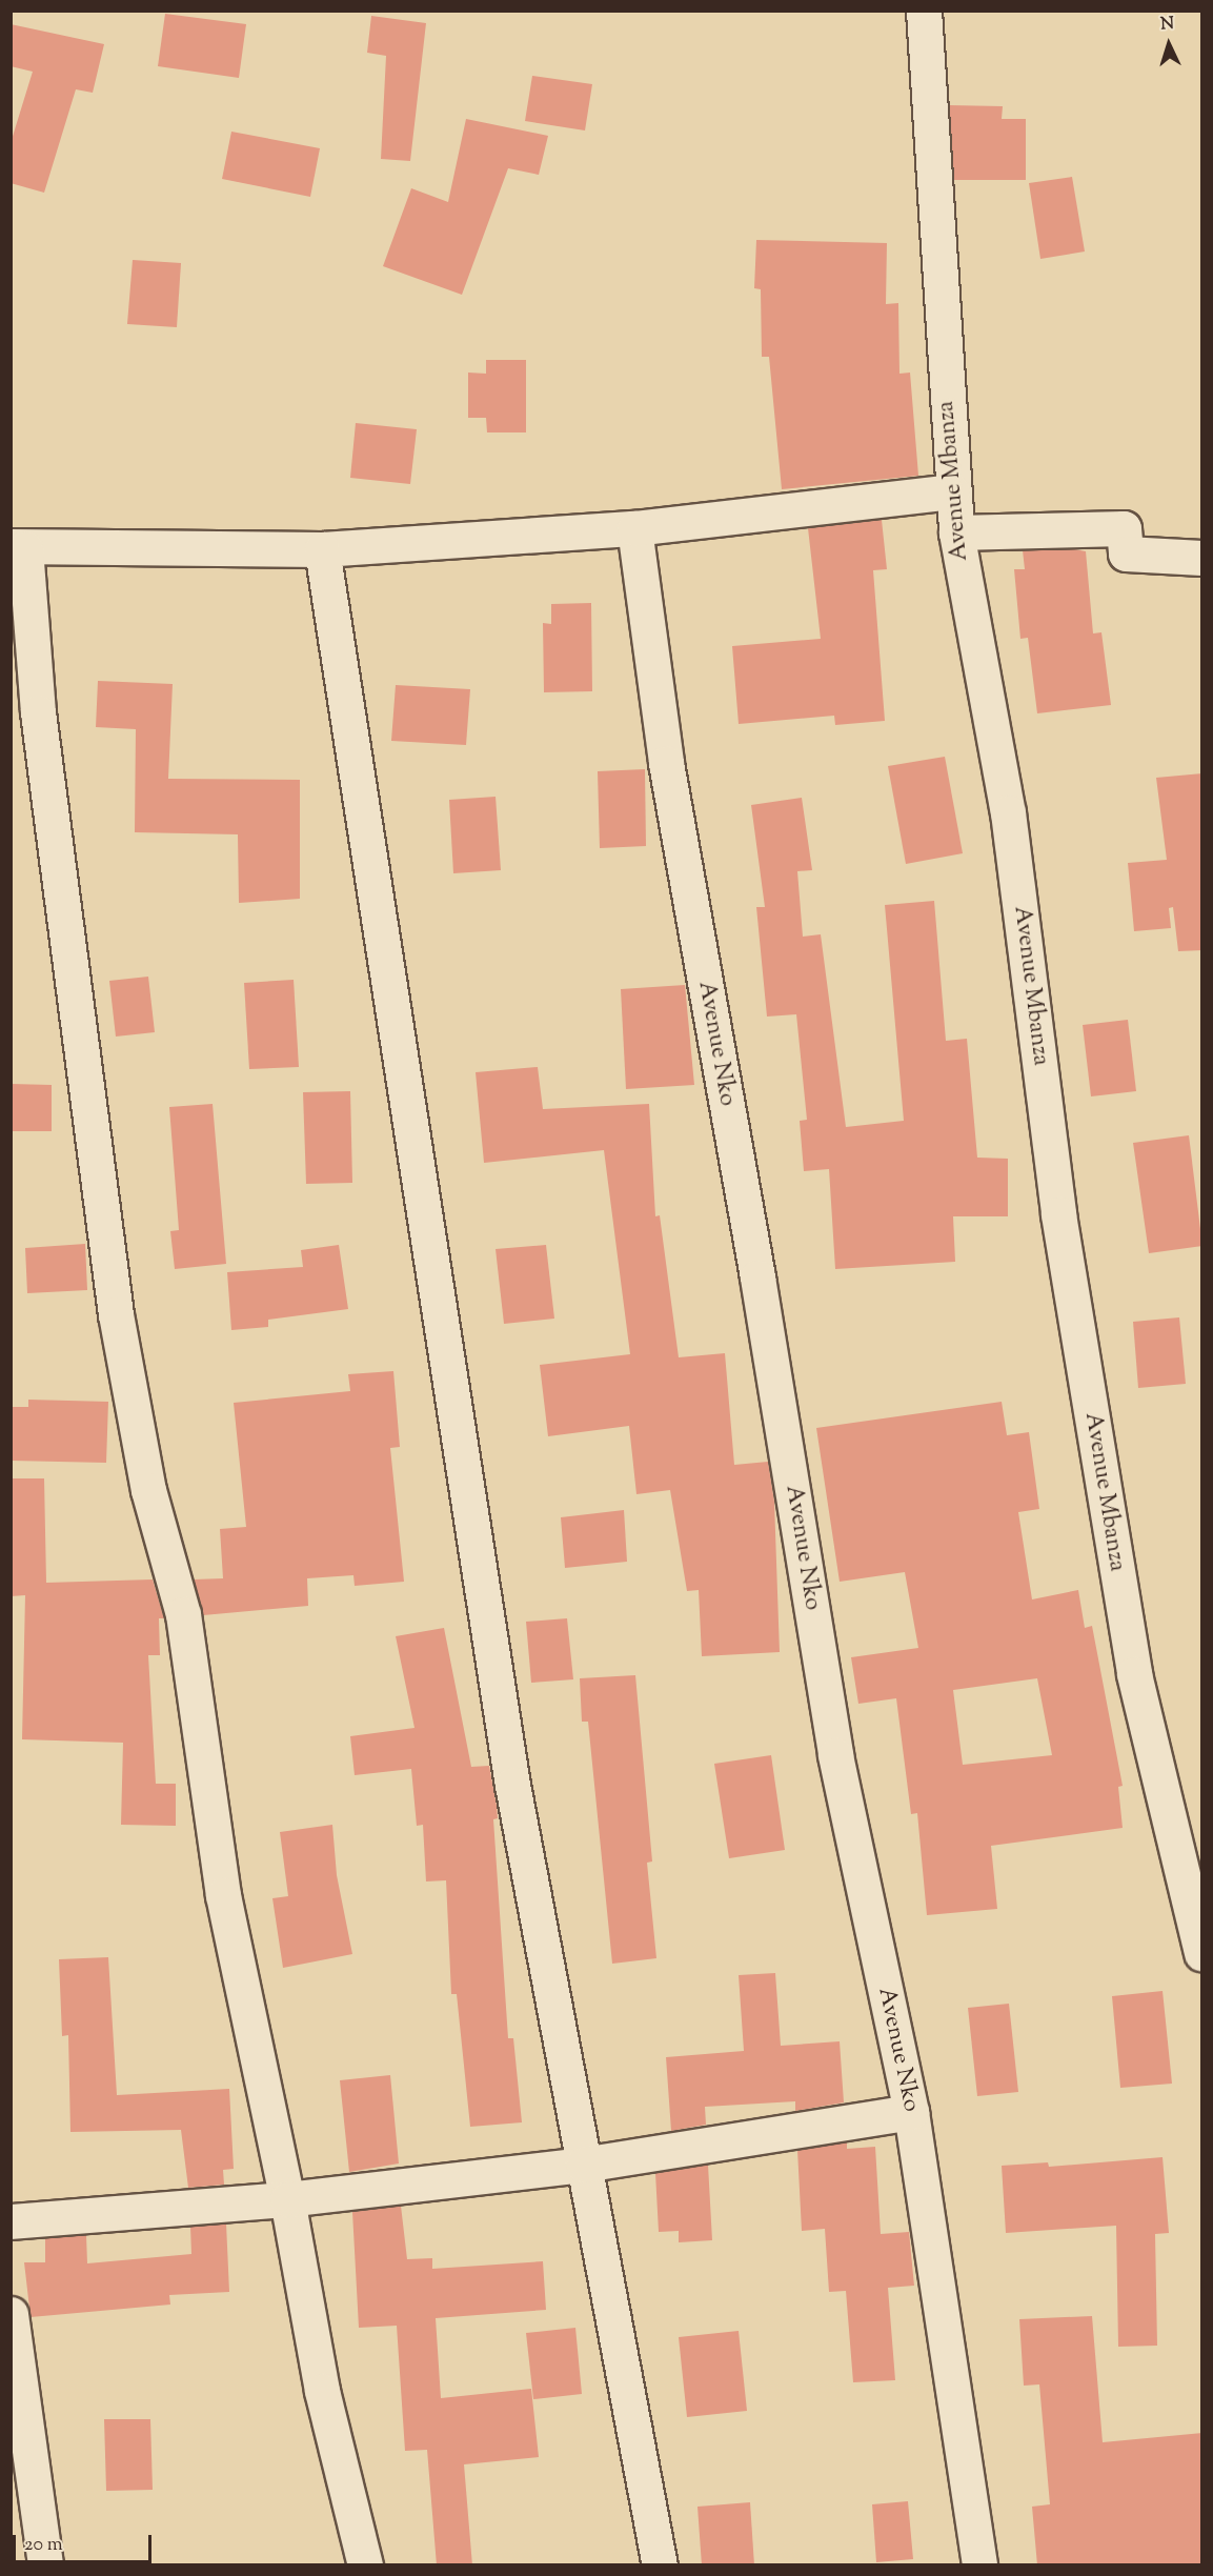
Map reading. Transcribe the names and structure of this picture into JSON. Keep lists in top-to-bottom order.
{
  "streets": {
    "street": ["Avenue Mbanza", "Avenue Nko"]
  },
  "scale_bar": "20 m",
  "north": "top"
}
